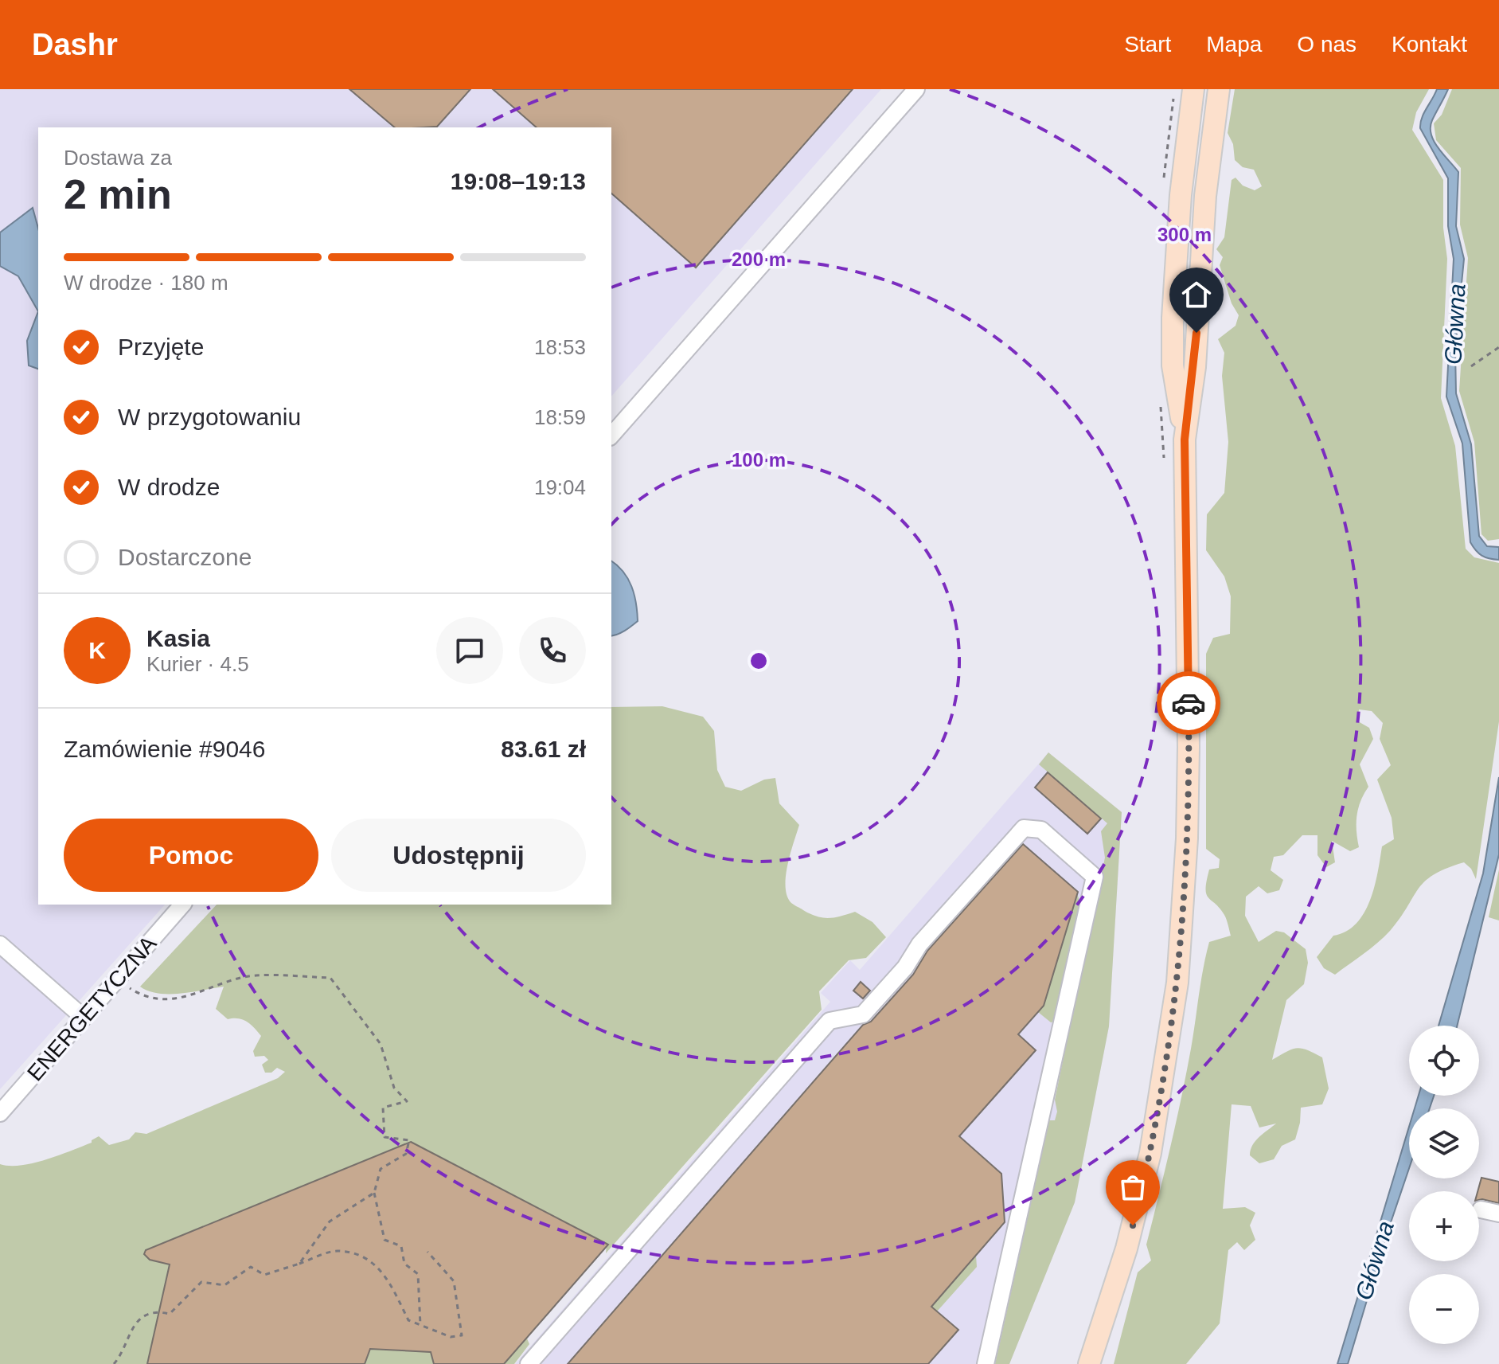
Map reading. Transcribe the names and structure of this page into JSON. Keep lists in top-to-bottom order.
{
  "streets": {
    "street": ["ENERGETYCZNA"]
  },
  "water": ["Główna"],
  "page": {
    "header": "Dashr",
    "nav": [
      "Start",
      "Mapa",
      "O nas",
      "Kontakt"
    ],
    "heading": ["2 min", "Dostawa za", "19:08–19:13"],
    "panel": [
      "Kasia",
      "Kurier · 4.5",
      "Zamówienie #9046",
      "83.61 zł"
    ],
    "bar": "W drodze · 180 m",
    "list": [
      ["Przyjęte", "18:53"],
      ["W przygotowaniu", "18:59"],
      ["W drodze", "19:04"],
      "Dostarczone"
    ],
    "round": "K",
    "buttons": ["Pomoc", "Udostępnij"],
    "map_buttons": ["+", "−"]
  },
  "rings": ["300 m", "200 m", "100 m"]
}
